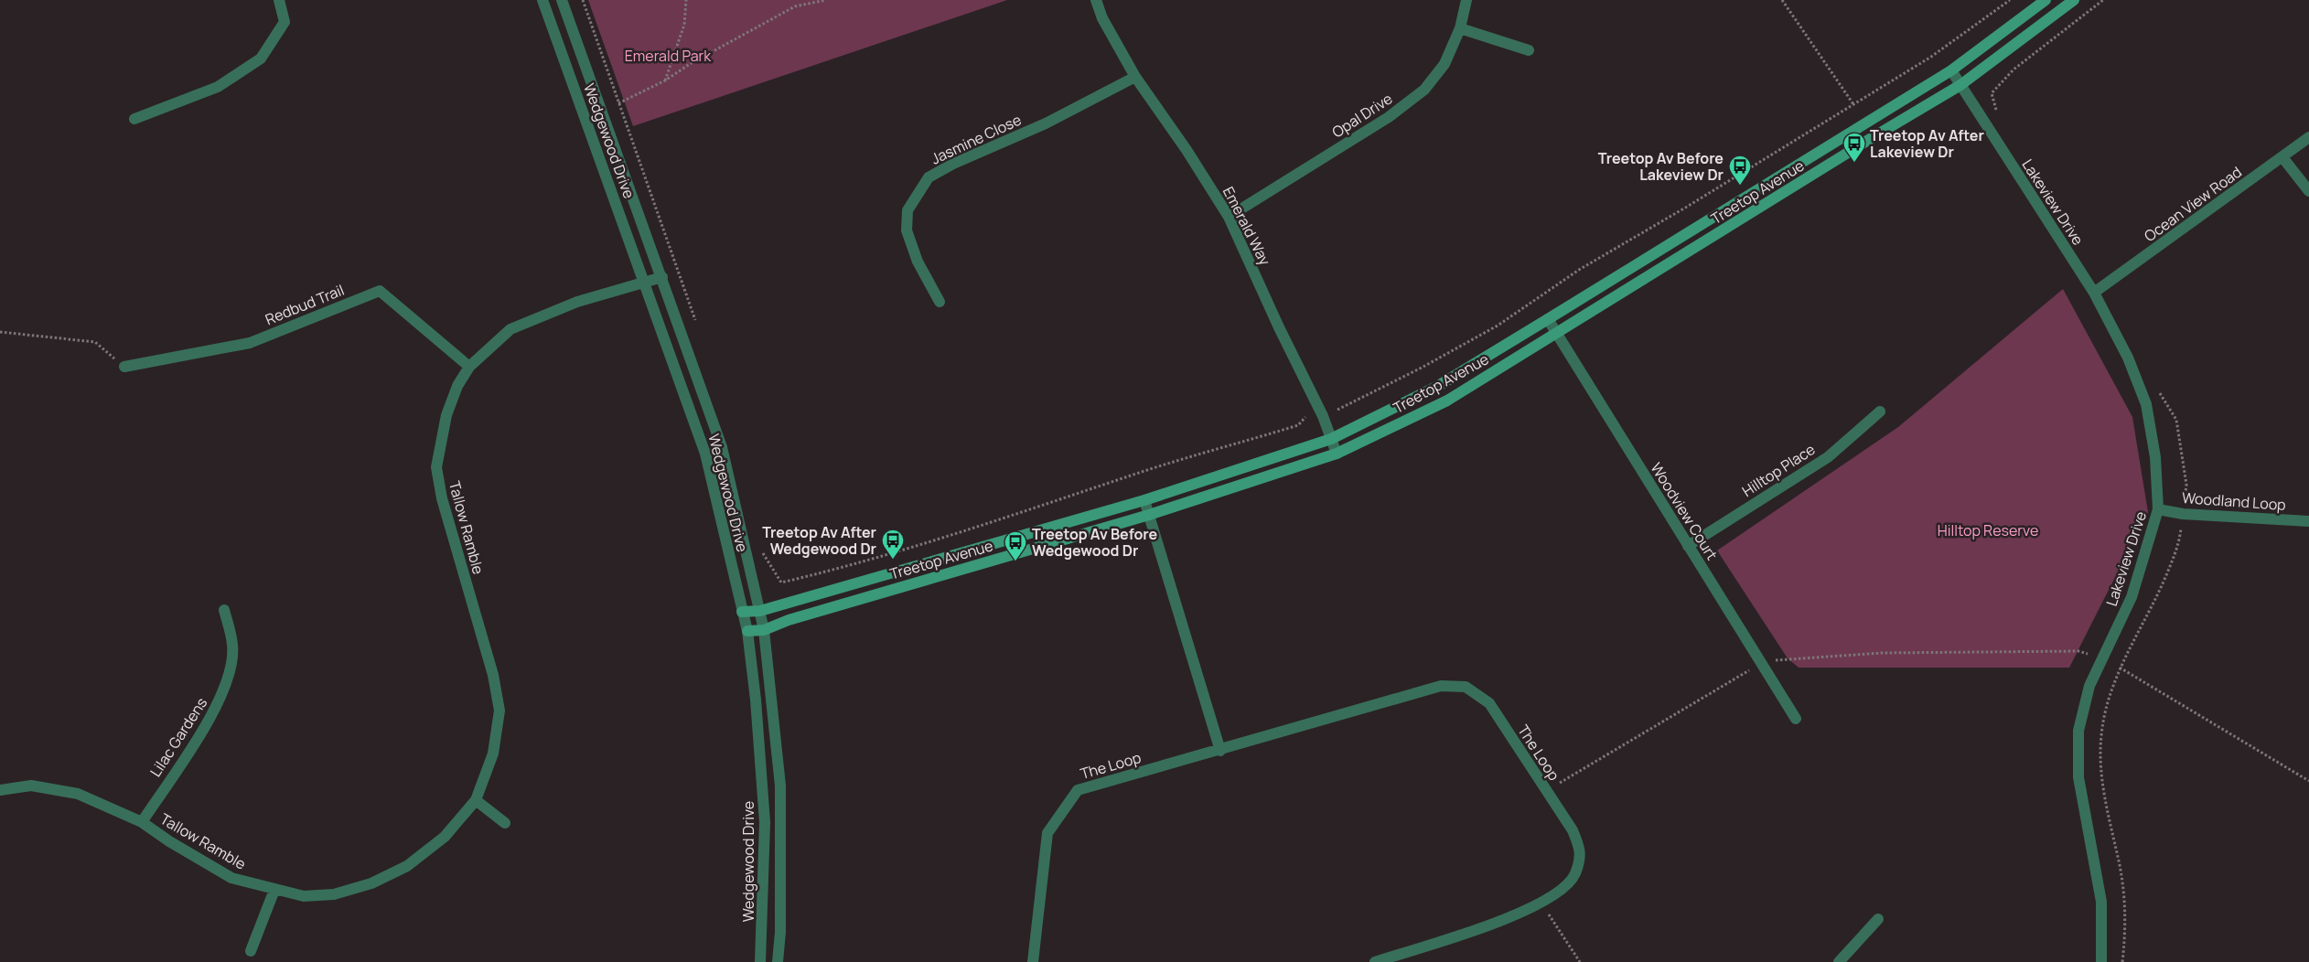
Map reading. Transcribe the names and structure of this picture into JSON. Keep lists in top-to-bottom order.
{
  "streets": {
    "main road": ["Treetop Avenue"],
    "street": [
      "Opal Drive",
      "Jasmine Close",
      "Wedgewood Drive",
      "Lakeview Drive",
      "Ocean View Road",
      "Emerald Way",
      "Redbud Trail",
      "Hilltop Place",
      "Woodland Loop",
      "Woodview Court",
      "Tallow Ramble",
      "Lilac Gardens",
      "The Loop"
    ]
  },
  "crossings": [
    ["Opal Drive", "Emerald Way"],
    ["Jasmine Close", "Emerald Way"],
    ["Wedgewood Drive", "Treetop Avenue"],
    ["Wedgewood Drive", "Tallow Ramble"],
    ["Treetop Avenue", "Lakeview Drive"],
    ["Treetop Avenue", "Emerald Way"],
    ["Treetop Avenue", "Woodview Court"],
    ["Lakeview Drive", "Ocean View Road"],
    ["Lakeview Drive", "Woodland Loop"],
    ["Redbud Trail", "Tallow Ramble"],
    ["Hilltop Place", "Woodview Court"],
    ["Tallow Ramble", "Lilac Gardens"]
  ],
  "parks": ["Emerald Park", "Hilltop Reserve"],
  "places": {
    "bus stop": [
      "Treetop Av After Lakeview Dr",
      "Treetop Av Before Lakeview Dr",
      "Treetop Av After Wedgewood Dr",
      "Treetop Av Before Wedgewood Dr"
    ]
  }
}
